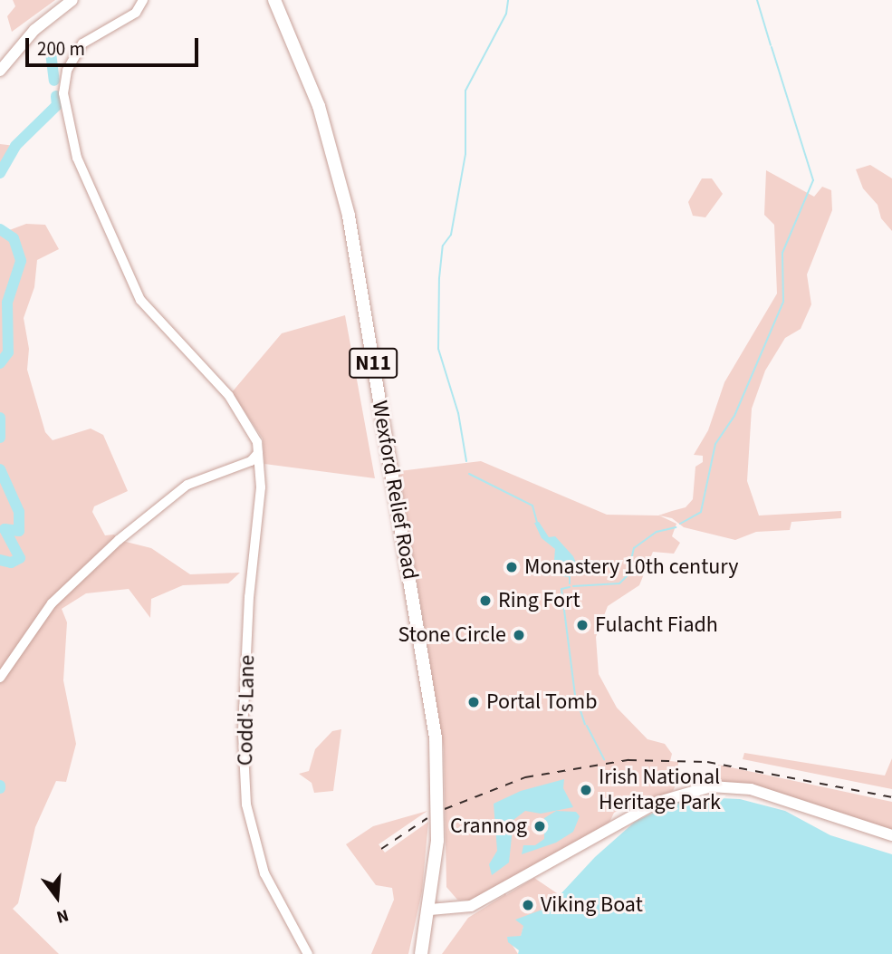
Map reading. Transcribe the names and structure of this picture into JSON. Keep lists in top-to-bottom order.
{
  "streets": {
    "highway": ["N11", "Wexford Relief Road"],
    "street": ["Codd's Lane"]
  },
  "places": [
    "Monastery 10th century",
    "Ring Fort",
    "Fulacht Fiadh",
    "Stone Circle",
    "Portal Tomb",
    "Irish National Heritage Park",
    "Crannog",
    "Viking Boat"
  ],
  "scale_bar": "200 m",
  "north": "bottom"
}
